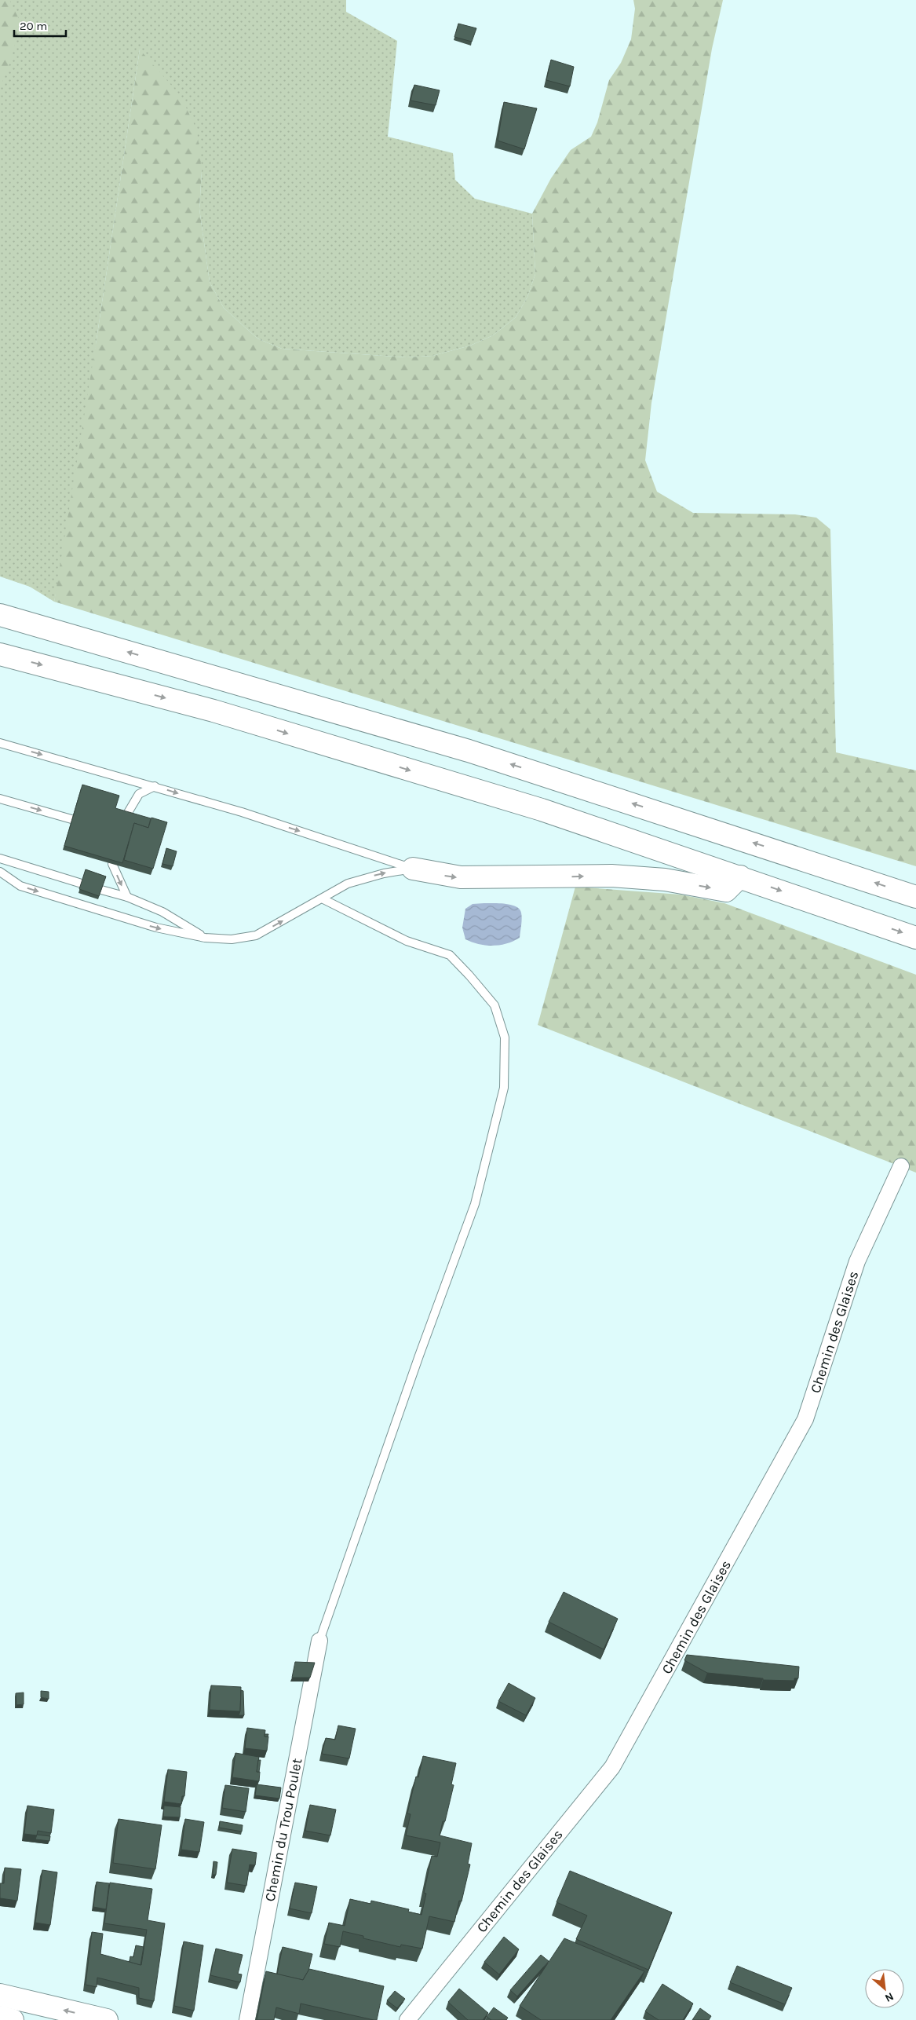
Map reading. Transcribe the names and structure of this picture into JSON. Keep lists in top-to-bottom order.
{
  "streets": {
    "street": ["Chemin des Glaises", "Chemin du Trou Poulet"]
  },
  "scale_bar": "20 m",
  "north": "bottom right"
}
